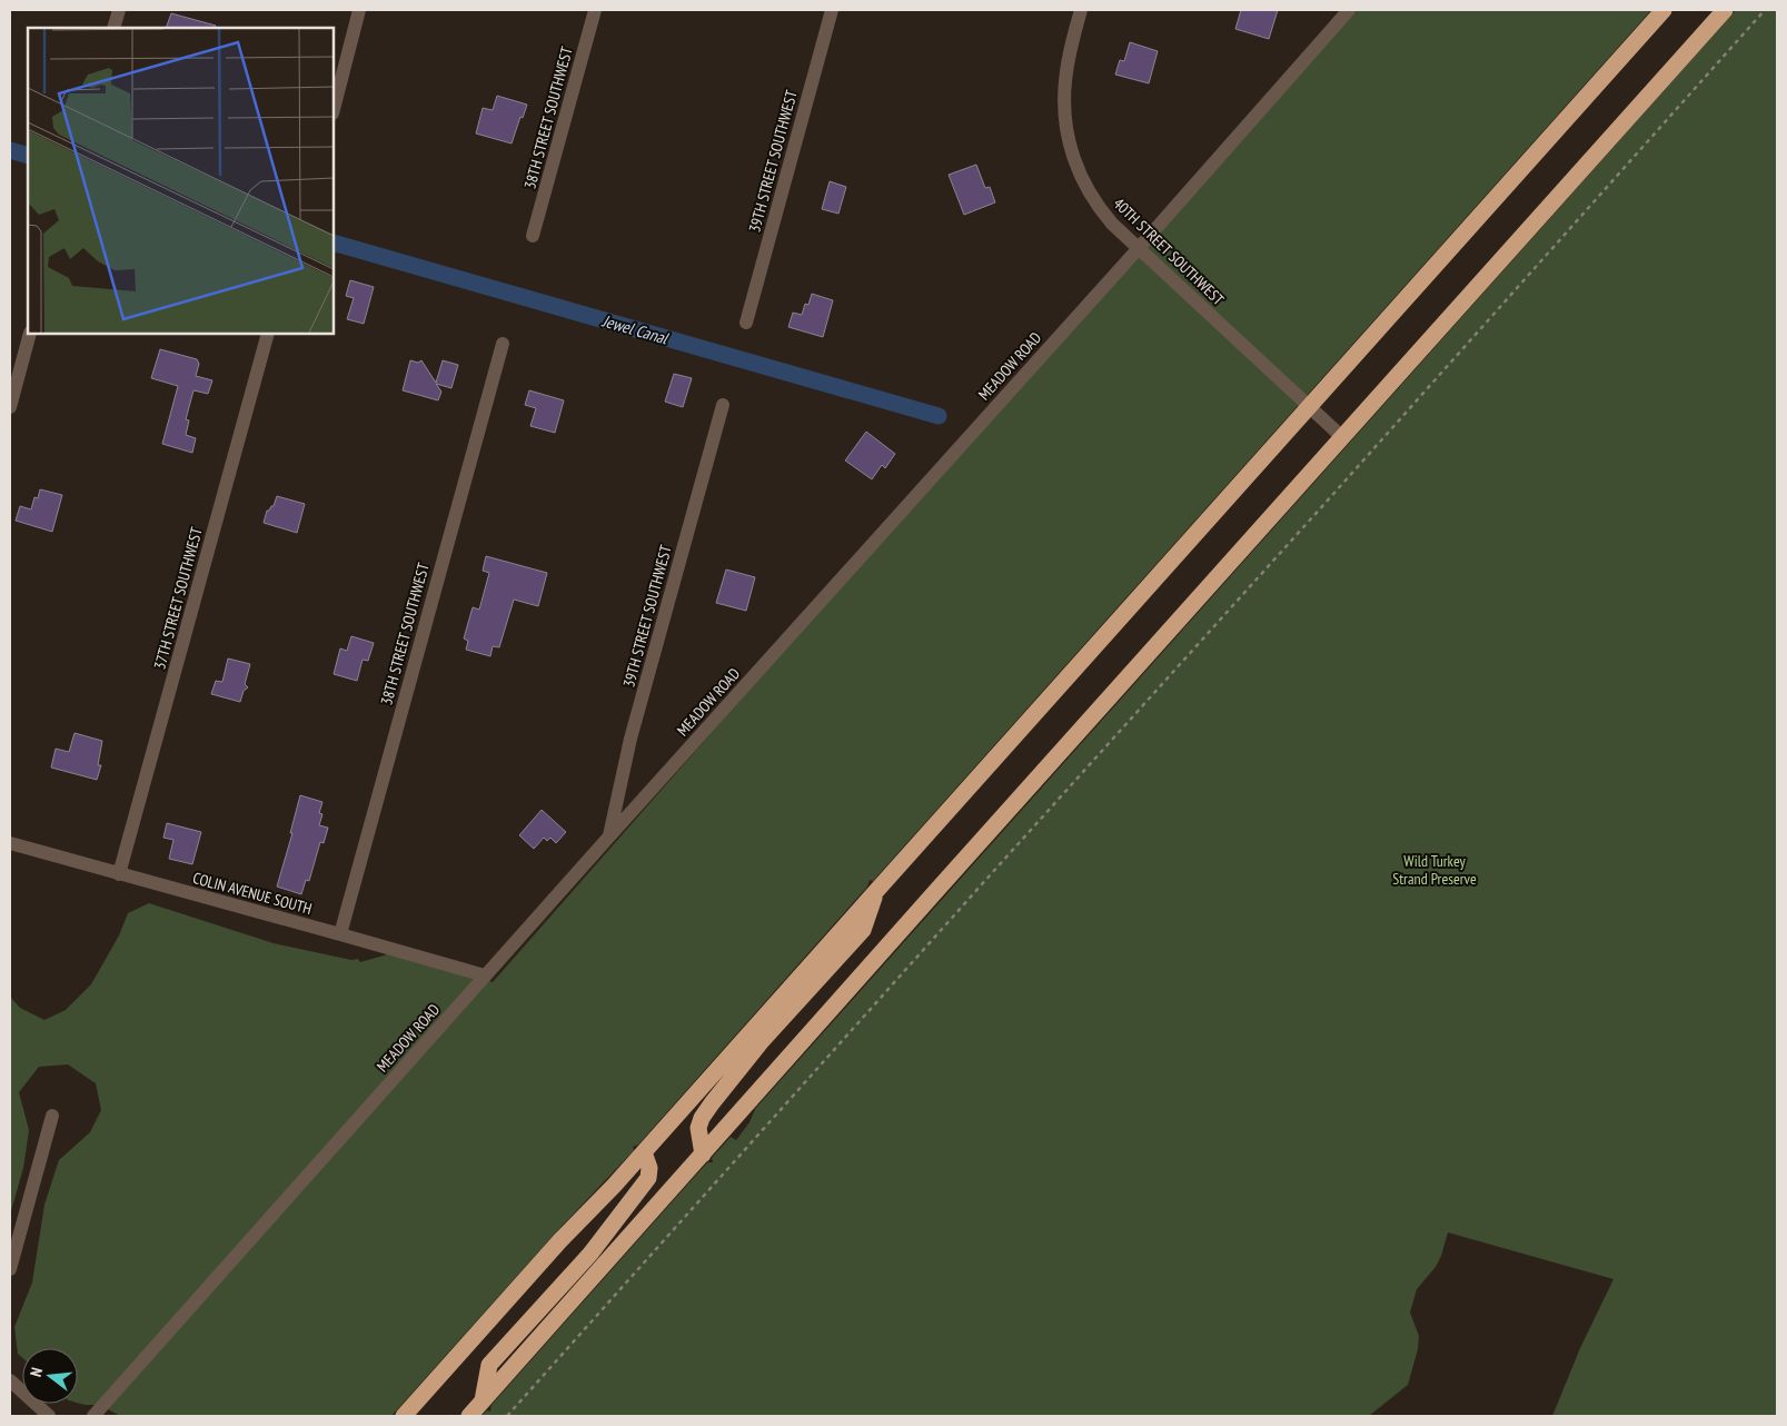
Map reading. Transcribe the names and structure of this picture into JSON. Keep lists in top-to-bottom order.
{
  "streets": {
    "street": [
      "38TH STREET SOUTHWEST",
      "39TH STREET SOUTHWEST",
      "40TH STREET SOUTHWEST",
      "MEADOW ROAD",
      "37TH STREET SOUTHWEST",
      "COLIN AVENUE SOUTH"
    ]
  },
  "crossings": [
    ["38TH STREET SOUTHWEST", "COLIN AVENUE SOUTH"],
    ["39TH STREET SOUTHWEST", "MEADOW ROAD"],
    ["40TH STREET SOUTHWEST", "MEADOW ROAD"],
    ["MEADOW ROAD", "COLIN AVENUE SOUTH"],
    ["37TH STREET SOUTHWEST", "COLIN AVENUE SOUTH"]
  ],
  "water": ["Jewel Canal"],
  "parks": ["Wild Turkey Strand Preserve"],
  "north": "left"
}
